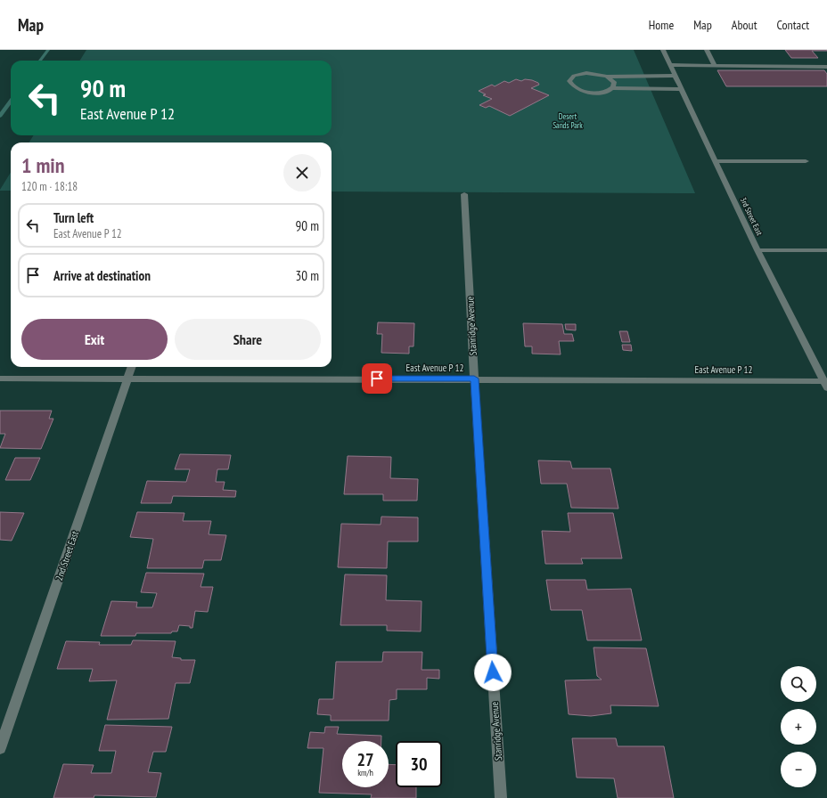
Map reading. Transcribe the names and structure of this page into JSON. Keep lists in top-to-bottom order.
{
  "streets": {
    "street": [
      "3rd Street East",
      "Stanridge Avenue",
      "East Avenue P 12",
      "2nd Street East"
    ]
  },
  "crossings": [
    ["3rd Street East", "East Avenue P 12"],
    ["Stanridge Avenue", "East Avenue P 12"],
    ["East Avenue P 12", "2nd Street East"]
  ],
  "parks": ["Desert Sands Park"],
  "page": {
    "header": "Map",
    "nav": [
      "Home",
      "Map",
      "About",
      "Contact"
    ],
    "turn": ["90 m", "East Avenue P 12"],
    "heading": ["1 min", "120 m · 18:18"],
    "list": [
      {
        "name": "Turn left",
        "note": "East Avenue P 12",
        "value": "90 m"
      },
      {
        "name": "Arrive at destination",
        "value": "30 m"
      }
    ],
    "buttons": ["Exit", "Share"],
    "map_buttons": ["+", "−"],
    "speed": "27 km/h",
    "limit": "30"
  }
}
